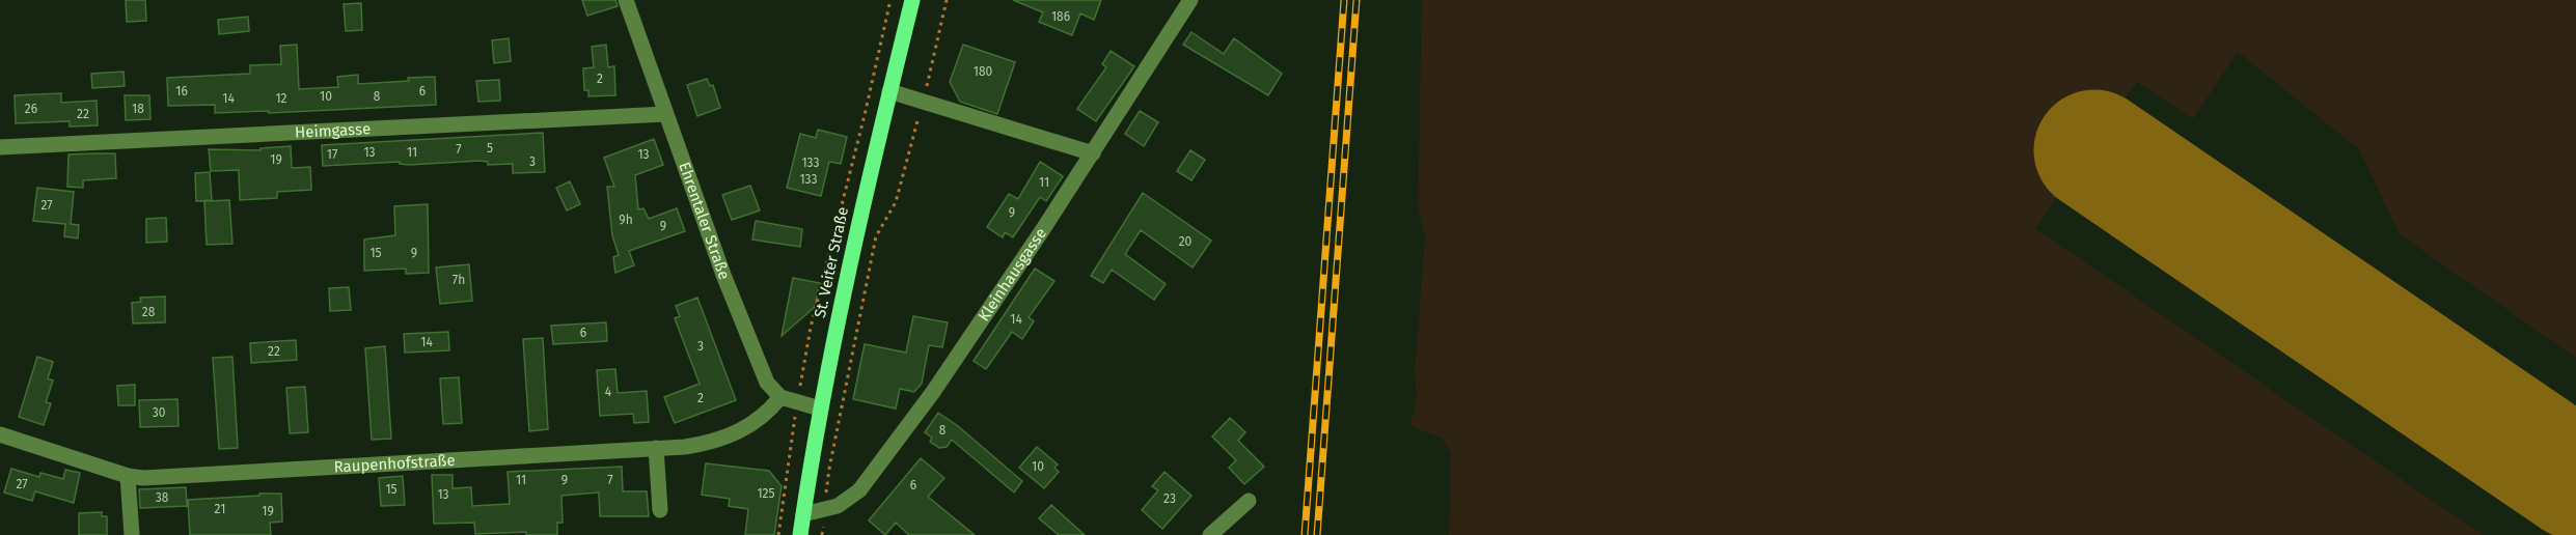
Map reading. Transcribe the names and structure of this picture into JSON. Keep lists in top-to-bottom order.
{
  "streets": {
    "main road": ["St. Veiter Straße"],
    "street": [
      "Heimgasse",
      "Ehrentaler Straße",
      "Kleinhausgasse",
      "Raupenhofstraße"
    ]
  },
  "crossings": [
    ["Heimgasse", "Ehrentaler Straße"],
    ["Ehrentaler Straße", "Raupenhofstraße"],
    ["St. Veiter Straße", "Kleinhausgasse"]
  ],
  "house_numbers": [
    "186",
    "180",
    "2",
    "16",
    "6",
    "10",
    "8",
    "14",
    "12",
    "26",
    "18",
    "22",
    "5",
    "7",
    "13",
    "11",
    "17",
    "13",
    "19",
    "3",
    "133",
    "133",
    "11",
    "27",
    "9",
    "9h",
    "9",
    "20",
    "15",
    "9",
    "7h",
    "28",
    "14",
    "6",
    "14",
    "3",
    "22",
    "4",
    "2",
    "30",
    "8",
    "10",
    "11",
    "9",
    "7",
    "27",
    "6",
    "15",
    "125",
    "13",
    "38",
    "23",
    "21",
    "19"
  ]
}
